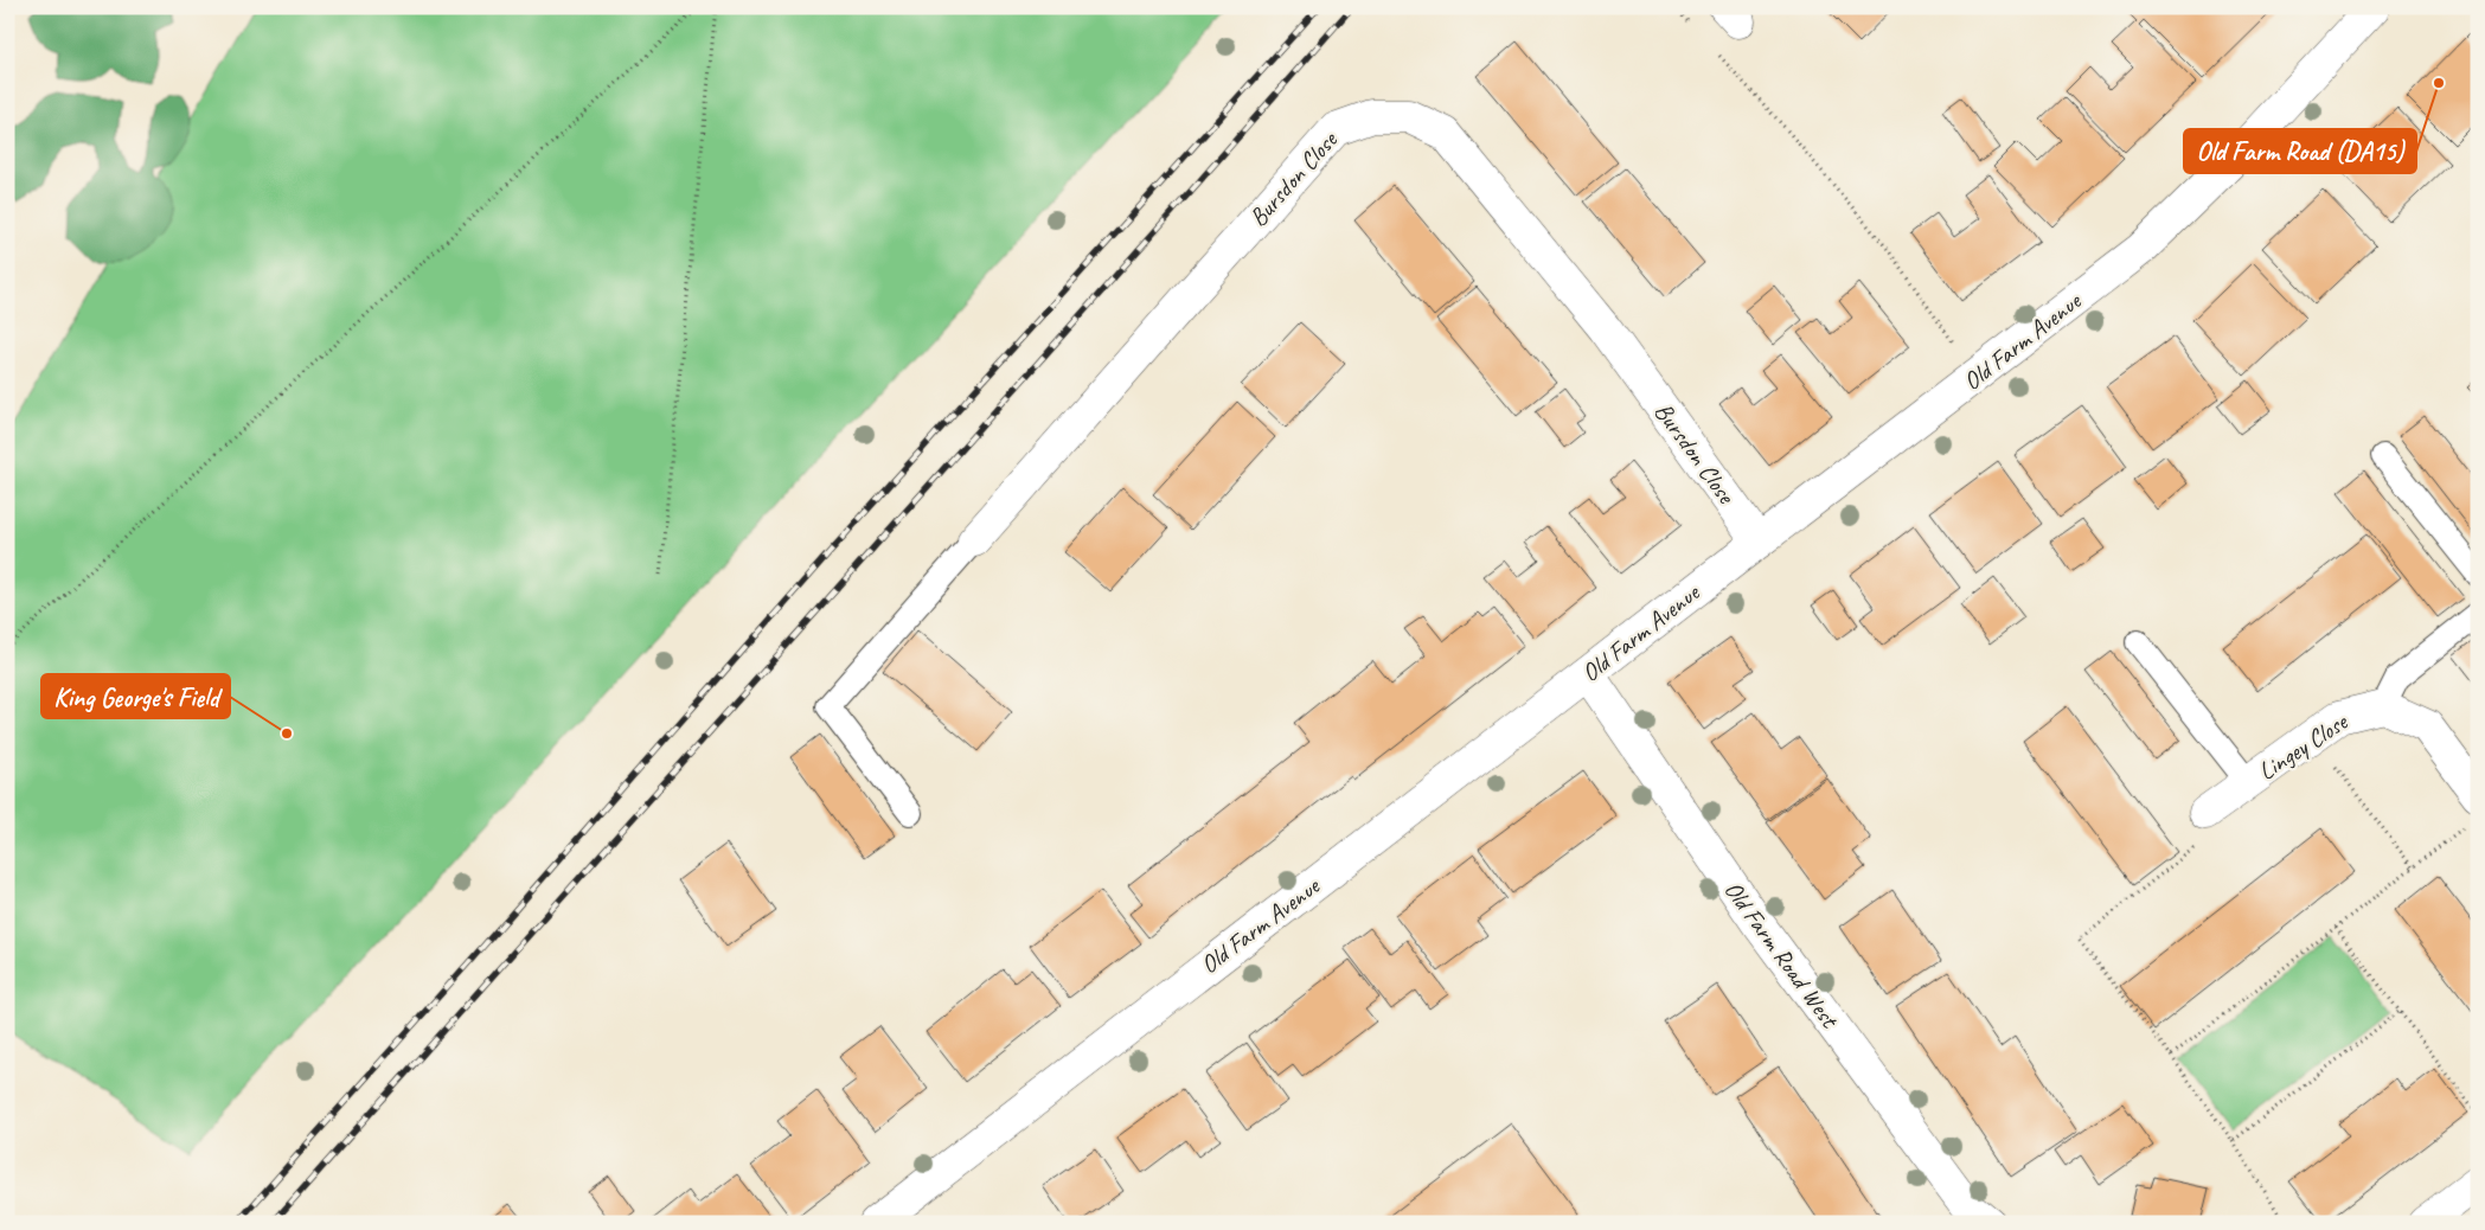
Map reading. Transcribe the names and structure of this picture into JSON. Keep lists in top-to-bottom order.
{
  "streets": {
    "street": [
      "Bursdon Close",
      "Old Farm Avenue",
      "Lingey Close",
      "Old Farm Road West"
    ]
  },
  "crossings": [
    ["Bursdon Close", "Old Farm Avenue"],
    ["Old Farm Avenue", "Old Farm Road West"]
  ],
  "places": ["Old Farm Road (DA15)", "King George's Field"]
}
